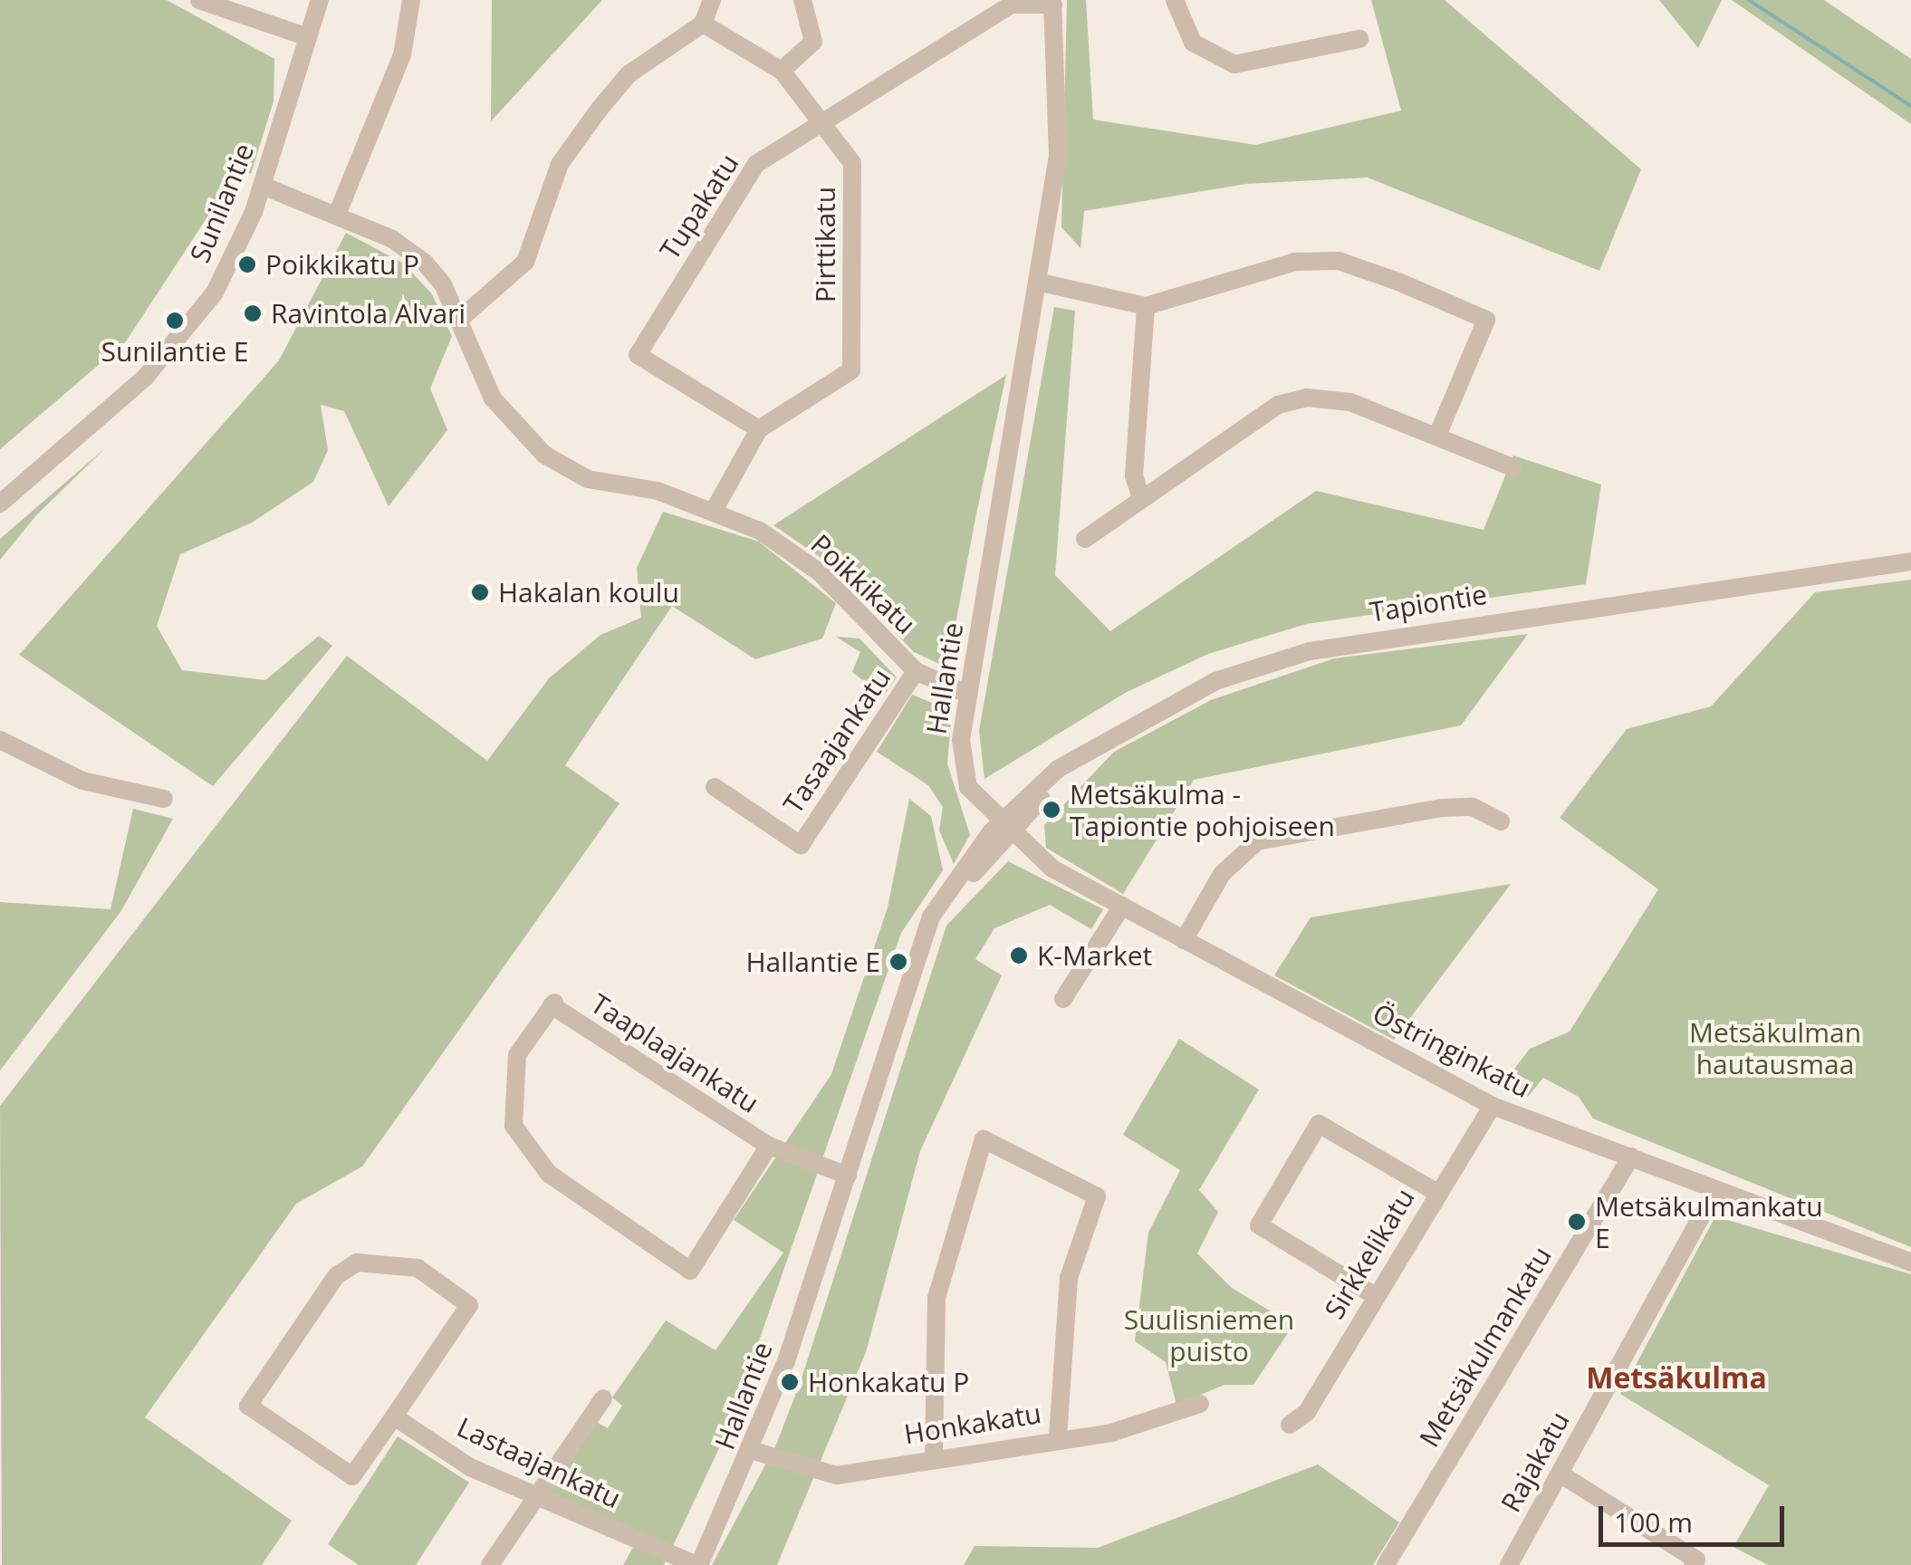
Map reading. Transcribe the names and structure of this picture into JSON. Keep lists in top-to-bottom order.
{
  "streets": {
    "street": [
      "Sunilantie",
      "Tupakatu",
      "Pirttikatu",
      "Poikkikatu",
      "Tapiontie",
      "Hallantie",
      "Tasaajankatu",
      "Östringinkatu",
      "Taaplaajankatu",
      "Sirkkelikatu",
      "Metsäkulmankatu",
      "Honkakatu",
      "Rajakatu",
      "Lastaajankatu"
    ]
  },
  "crossings": [
    ["Sunilantie", "Poikkikatu"],
    ["Tupakatu", "Pirttikatu"],
    ["Tupakatu", "Hallantie"],
    ["Poikkikatu", "Hallantie"],
    ["Poikkikatu", "Tasaajankatu"],
    ["Tapiontie", "Hallantie"],
    ["Tapiontie", "Östringinkatu"],
    ["Hallantie", "Östringinkatu"],
    ["Hallantie", "Taaplaajankatu"],
    ["Hallantie", "Honkakatu"],
    ["Hallantie", "Lastaajankatu"],
    ["Östringinkatu", "Sirkkelikatu"],
    ["Östringinkatu", "Metsäkulmankatu"],
    ["Östringinkatu", "Rajakatu"]
  ],
  "districts": ["Metsäkulma"],
  "parks": ["Metsäkulman hautausmaa", "Suulisniemen puisto"],
  "places": [
    "Poikkikatu P",
    "Ravintola Alvari",
    "Sunilantie E",
    "Hakalan koulu",
    "Metsäkulma - Tapiontie pohjoiseen",
    "K-Market",
    "Hallantie E",
    "Metsäkulmankatu E",
    "Honkakatu P"
  ],
  "scale_bar": "100 m"
}
